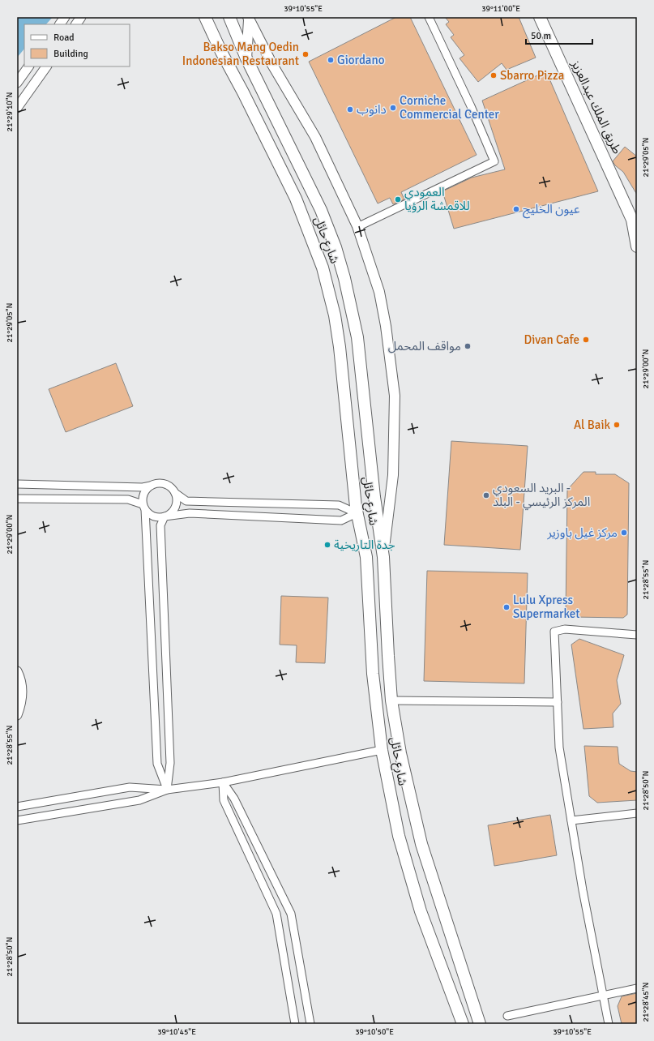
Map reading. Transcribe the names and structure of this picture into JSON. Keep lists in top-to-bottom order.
{
  "streets": {
    "main road": ["طريق الملك عبدالعزيز", "شارع حائل"]
  },
  "places": [
    "Bakso Mang Oedin Indonesian Restaurant",
    "Giordano",
    "Sbarro Pizza",
    "Corniche Commercial Center",
    "دانوب",
    "العمودي للاقمشة الرؤيا",
    "عيون الخليج",
    "Divan Cafe",
    "مواقف المحمل",
    "Al Baik",
    "البريد السعودي - المركز الرئيسي - البلد",
    "مركز غيل باوزير",
    "جدة التاريخية",
    "Lulu Xpress Supermarket"
  ],
  "legend": ["Road", "Building"],
  "scale_bar": "50 m",
  "coordinates": [
    "39°10'55\"E",
    "39°11'00\"E",
    "21°29'10\"N",
    "21°29'05\"N",
    "21°29'00\"N",
    "21°28'55\"N",
    "21°28'50\"N",
    "21°28'45\"N",
    "39°10'45\"E",
    "39°10'50\"E"
  ]
}
